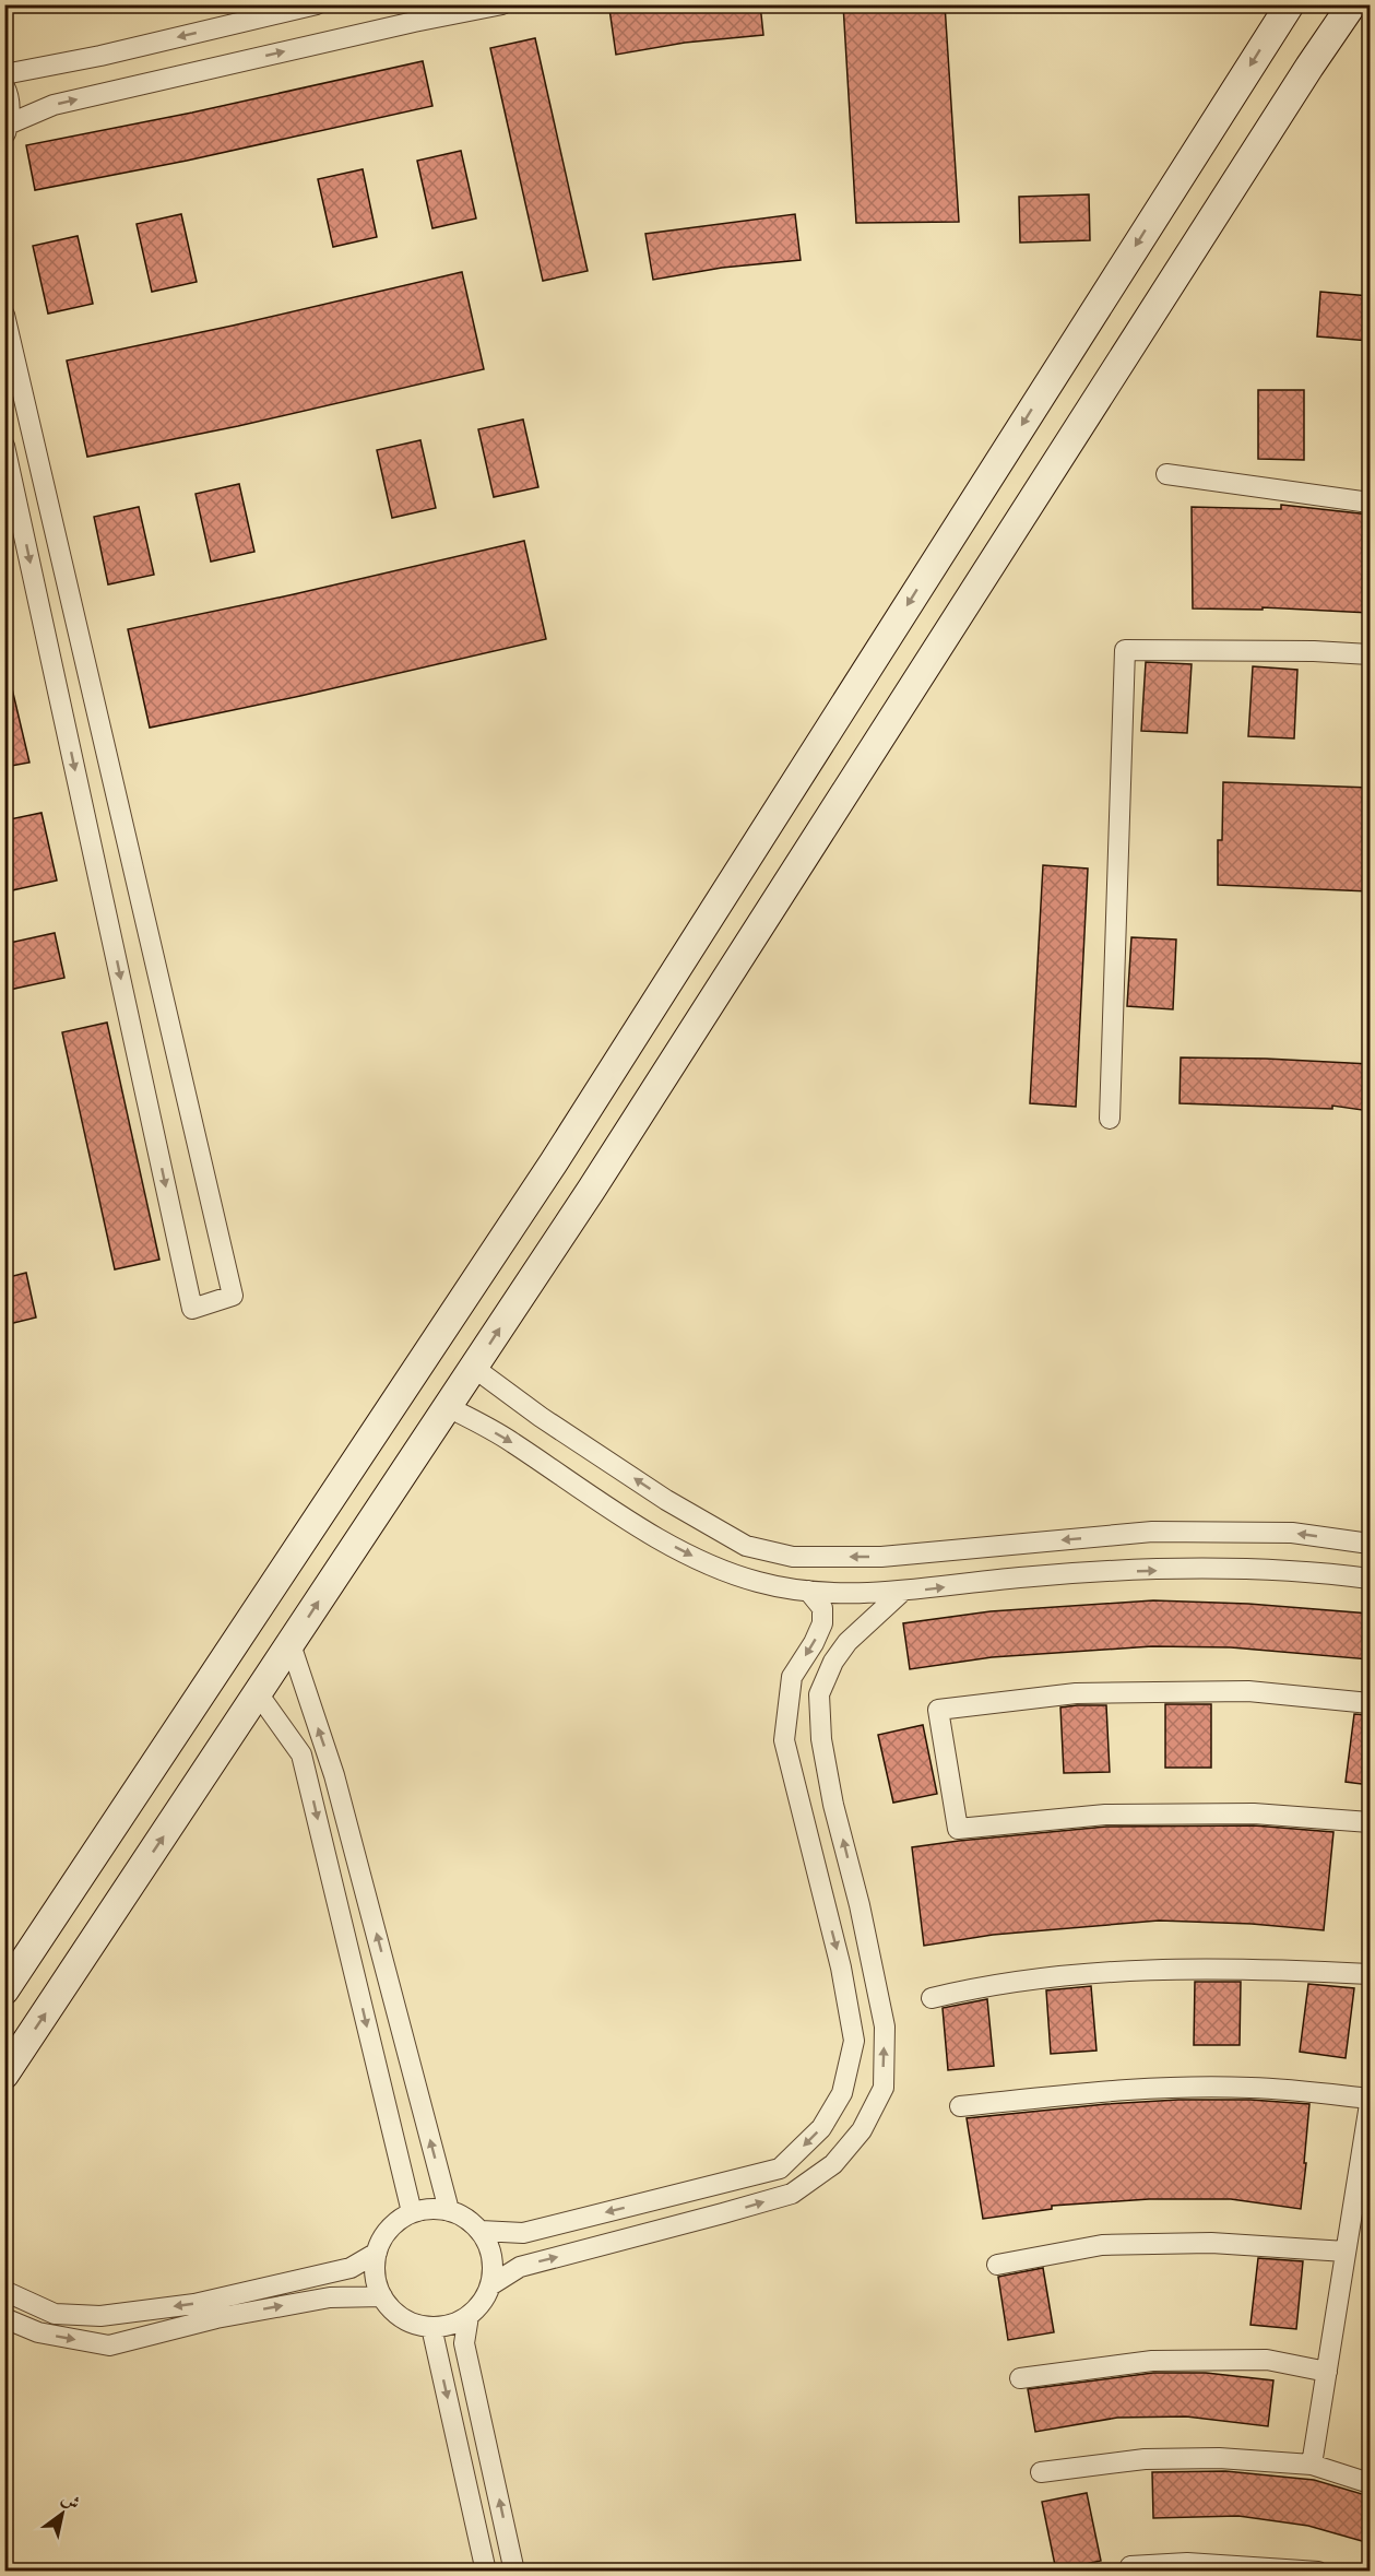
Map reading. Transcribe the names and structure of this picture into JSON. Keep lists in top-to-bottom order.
{
  "north": "top right"
}
